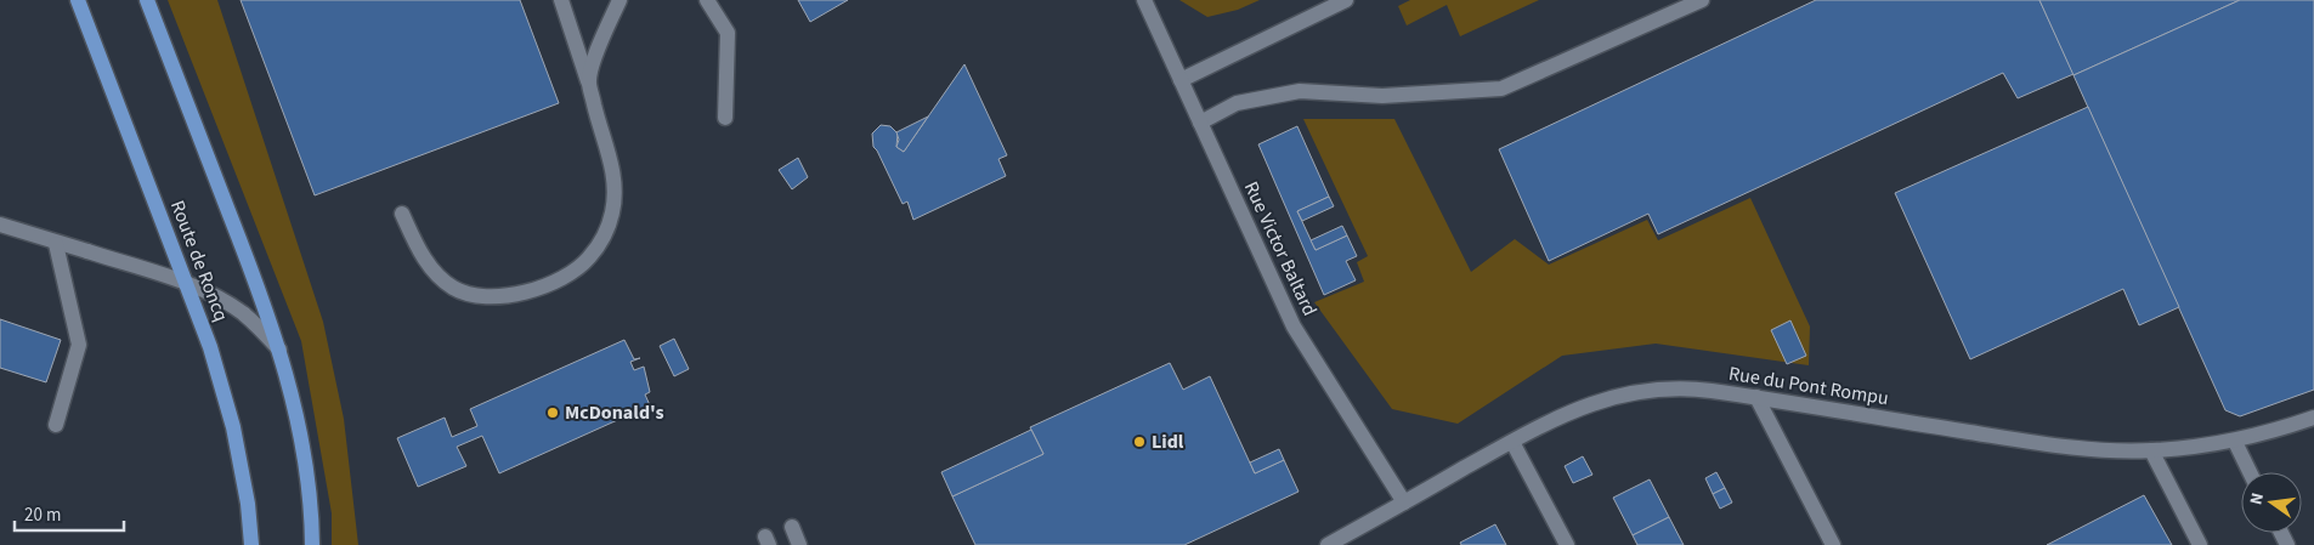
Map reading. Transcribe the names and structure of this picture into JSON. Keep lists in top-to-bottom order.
{
  "streets": {
    "main road": ["Route de Roncq"],
    "street": ["Rue Victor Baltard", "Rue du Pont Rompu"]
  },
  "crossings": [
    ["Rue Victor Baltard", "Rue du Pont Rompu"]
  ],
  "places": ["McDonald's", "Lidl"],
  "scale_bar": "20 m",
  "north": "left"
}
